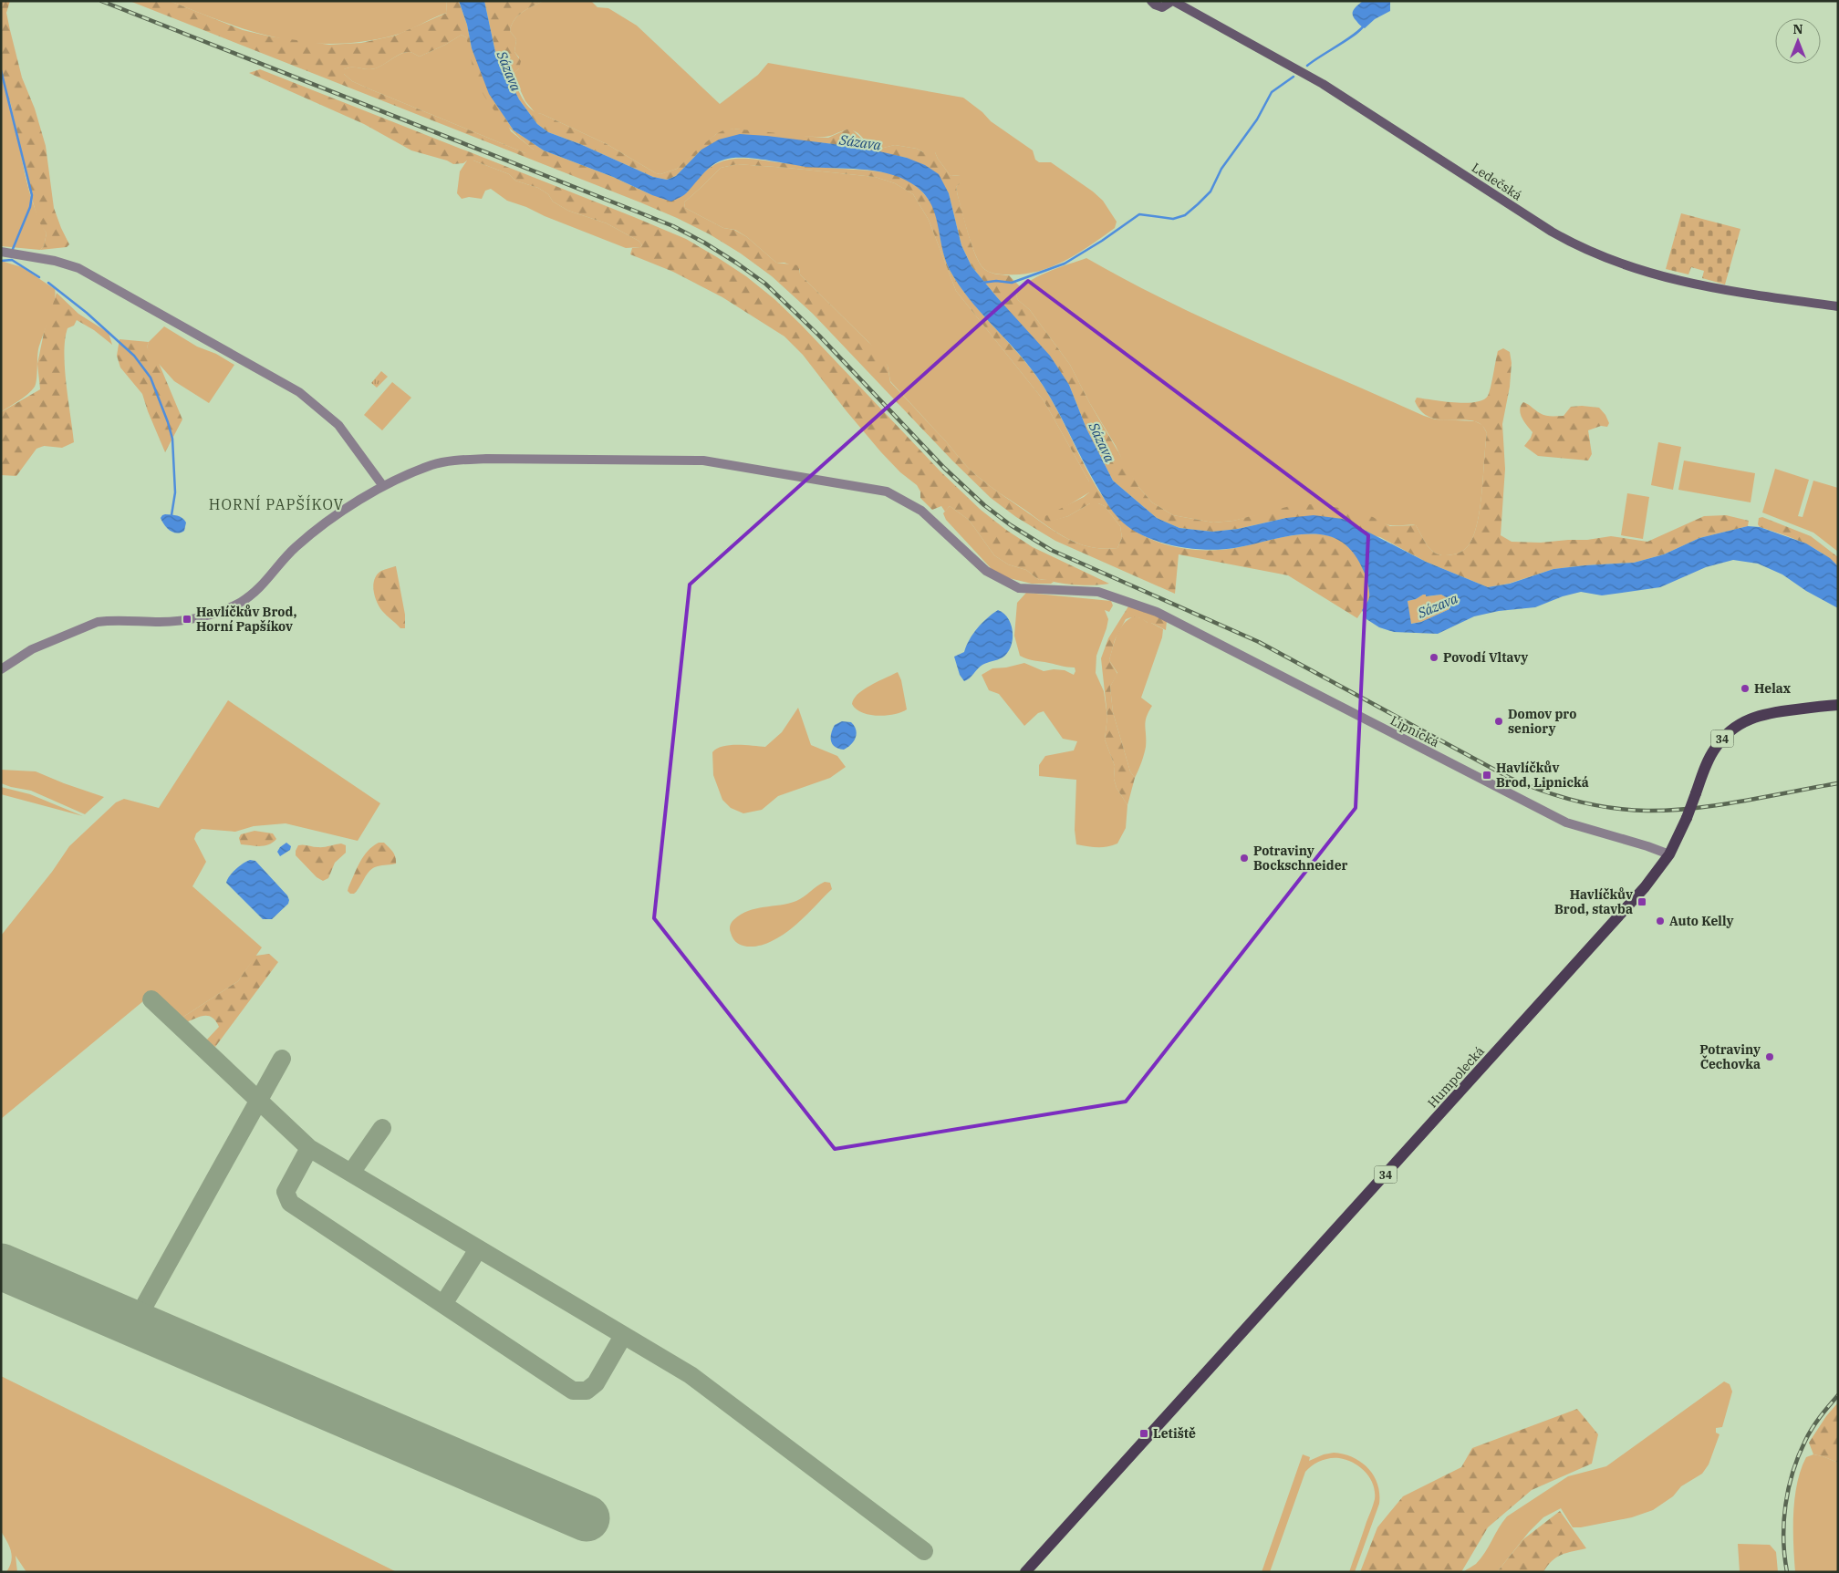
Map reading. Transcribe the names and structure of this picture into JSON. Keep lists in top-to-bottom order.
{
  "streets": {
    "main road": ["Ledečská", "34", "Humpolecká"],
    "street": ["Lipnická"]
  },
  "crossings": [
    ["Lipnická", "Humpolecká"]
  ],
  "districts": ["HORNÍ PAPŠÍKOV"],
  "water": ["Sázava"],
  "places": {
    "transit": [
      "Havlíčkův Brod, Horní Papšíkov",
      "Havlíčkův Brod, Lipnická",
      "Havlíčkův Brod, stavba",
      "Letiště"
    ],
    "other": [
      "Povodí Vltavy",
      "Helax",
      "Domov pro seniory",
      "Potraviny Bockschneider",
      "Auto Kelly",
      "Potraviny Čechovka"
    ]
  },
  "north": "top"
}
